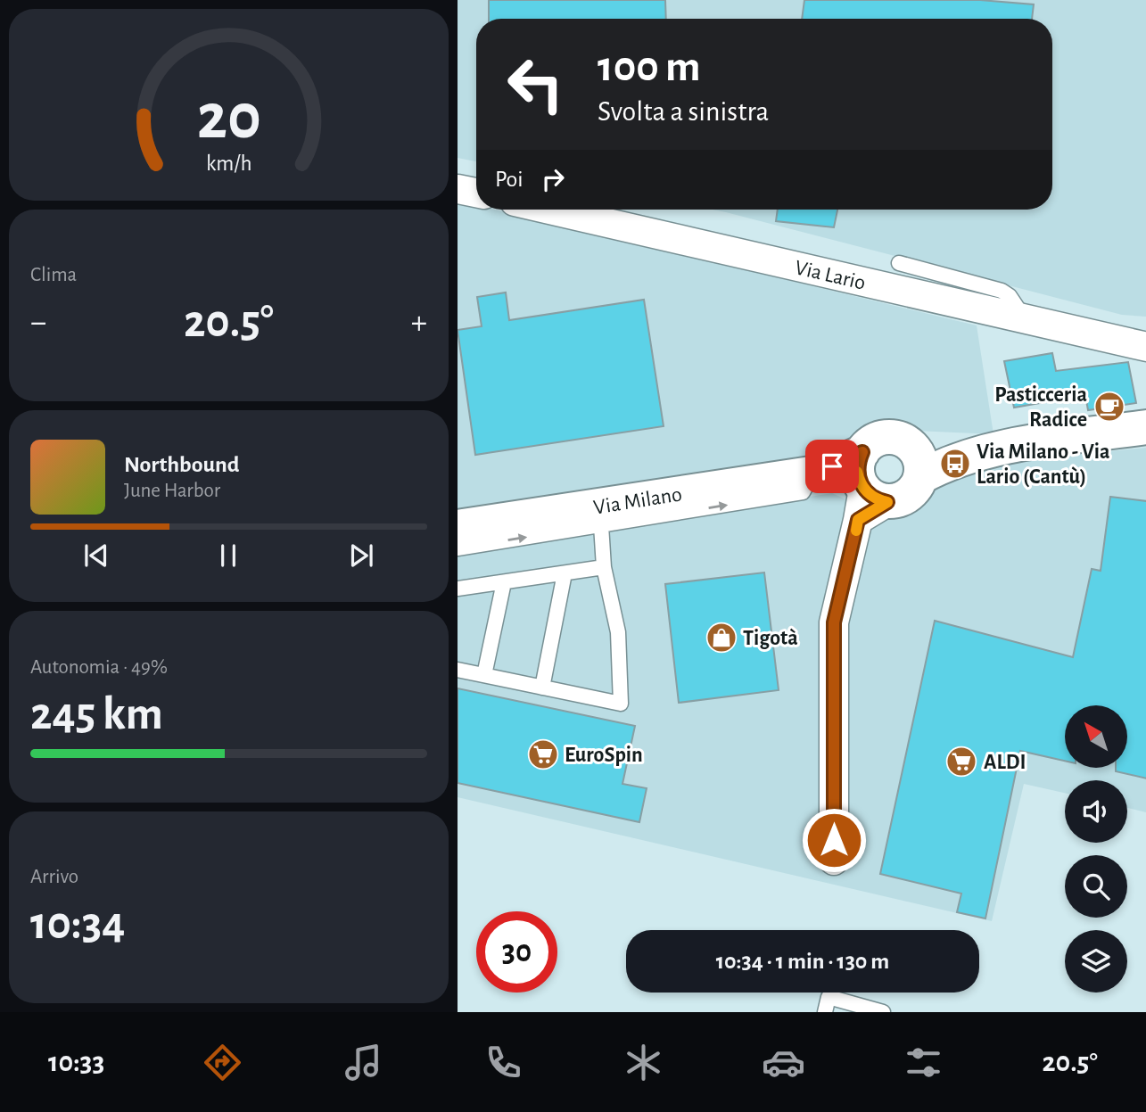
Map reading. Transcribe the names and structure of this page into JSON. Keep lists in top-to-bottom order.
{
  "streets": {
    "main road": ["Via Milano"],
    "street": ["Via Lario"]
  },
  "places": {
    "cafe": ["Pasticceria Radice"],
    "bus stop": ["Via Milano - Via Lario (Cantù)"],
    "shop": ["Tigotà"],
    "supermarket": ["EuroSpin", "ALDI"]
  },
  "north": "top left",
  "page": {
    "turn": ["100 m", "Svolta a sinistra"],
    "then": "Poi",
    "tile": [
      "Clima",
      ["Autonomia · 49%", "245 km"],
      ["Arrivo", "10:34"]
    ],
    "heat": ["−", "20.5°", "+"],
    "song": ["Northbound", "June Harbor"],
    "limit": "30",
    "trip": "10:34 · 1 min · 130 m",
    "tabs": ["10:33", "20.5°"],
    "gauge": ["20", "km/h"]
  }
}
